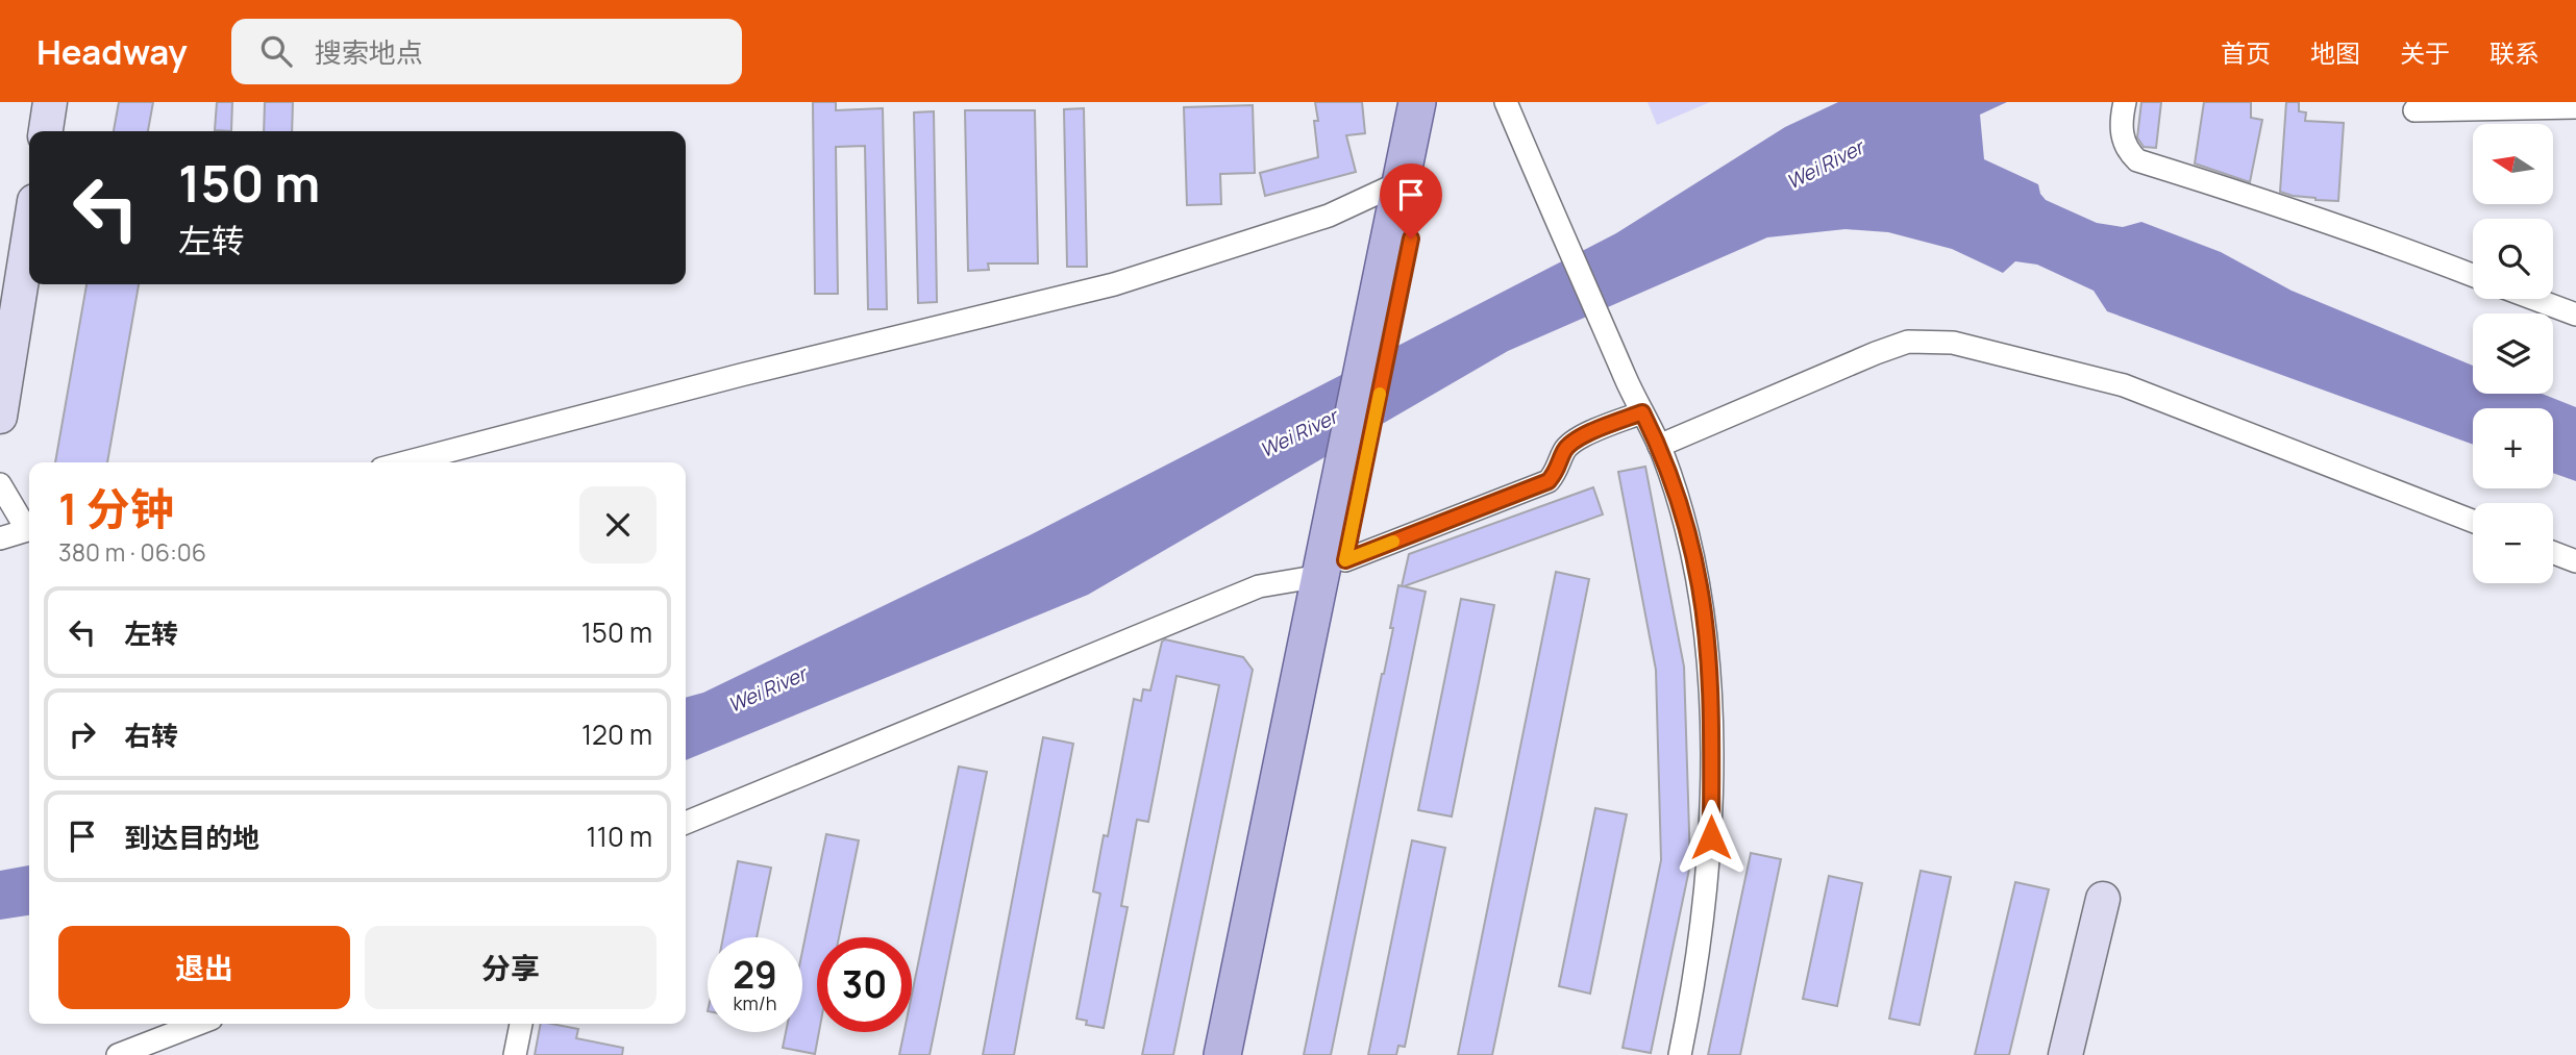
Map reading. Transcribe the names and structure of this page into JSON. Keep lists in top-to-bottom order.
{
  "water": ["Wei River"],
  "north": "left",
  "page": {
    "header": "Headway",
    "search": "搜索地点",
    "nav": [
      "首页",
      "地图",
      "关于",
      "联系"
    ],
    "map_buttons": ["+", "−"],
    "turn": ["150 m", "左转"],
    "heading": ["1 分钟", "380 m · 06:06"],
    "list": [
      {
        "name": "左转",
        "value": "150 m"
      },
      {
        "name": "右转",
        "value": "120 m"
      },
      {
        "name": "到达目的地",
        "value": "110 m"
      }
    ],
    "buttons": ["退出", "分享"],
    "speed": "29 km/h",
    "limit": "30"
  }
}
